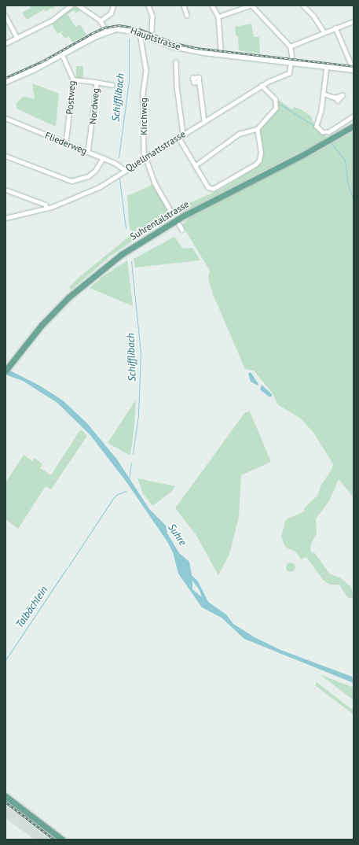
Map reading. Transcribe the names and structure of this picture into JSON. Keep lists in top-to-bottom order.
{
  "streets": {
    "main road": ["Hauptstrasse", "Suhrentalstrasse"],
    "street": [
      "Postweg",
      "Nordweg",
      "Kirchweg",
      "Fliederweg",
      "Quellmattstrasse"
    ]
  },
  "crossings": [
    ["Hauptstrasse", "Postweg"],
    ["Hauptstrasse", "Kirchweg"],
    ["Hauptstrasse", "Quellmattstrasse"],
    ["Postweg", "Nordweg"],
    ["Postweg", "Fliederweg"],
    ["Nordweg", "Fliederweg"],
    ["Kirchweg", "Quellmattstrasse"],
    ["Fliederweg", "Quellmattstrasse"]
  ],
  "water": ["Schifflibach", "Suhre", "Talbächlein"]
}
